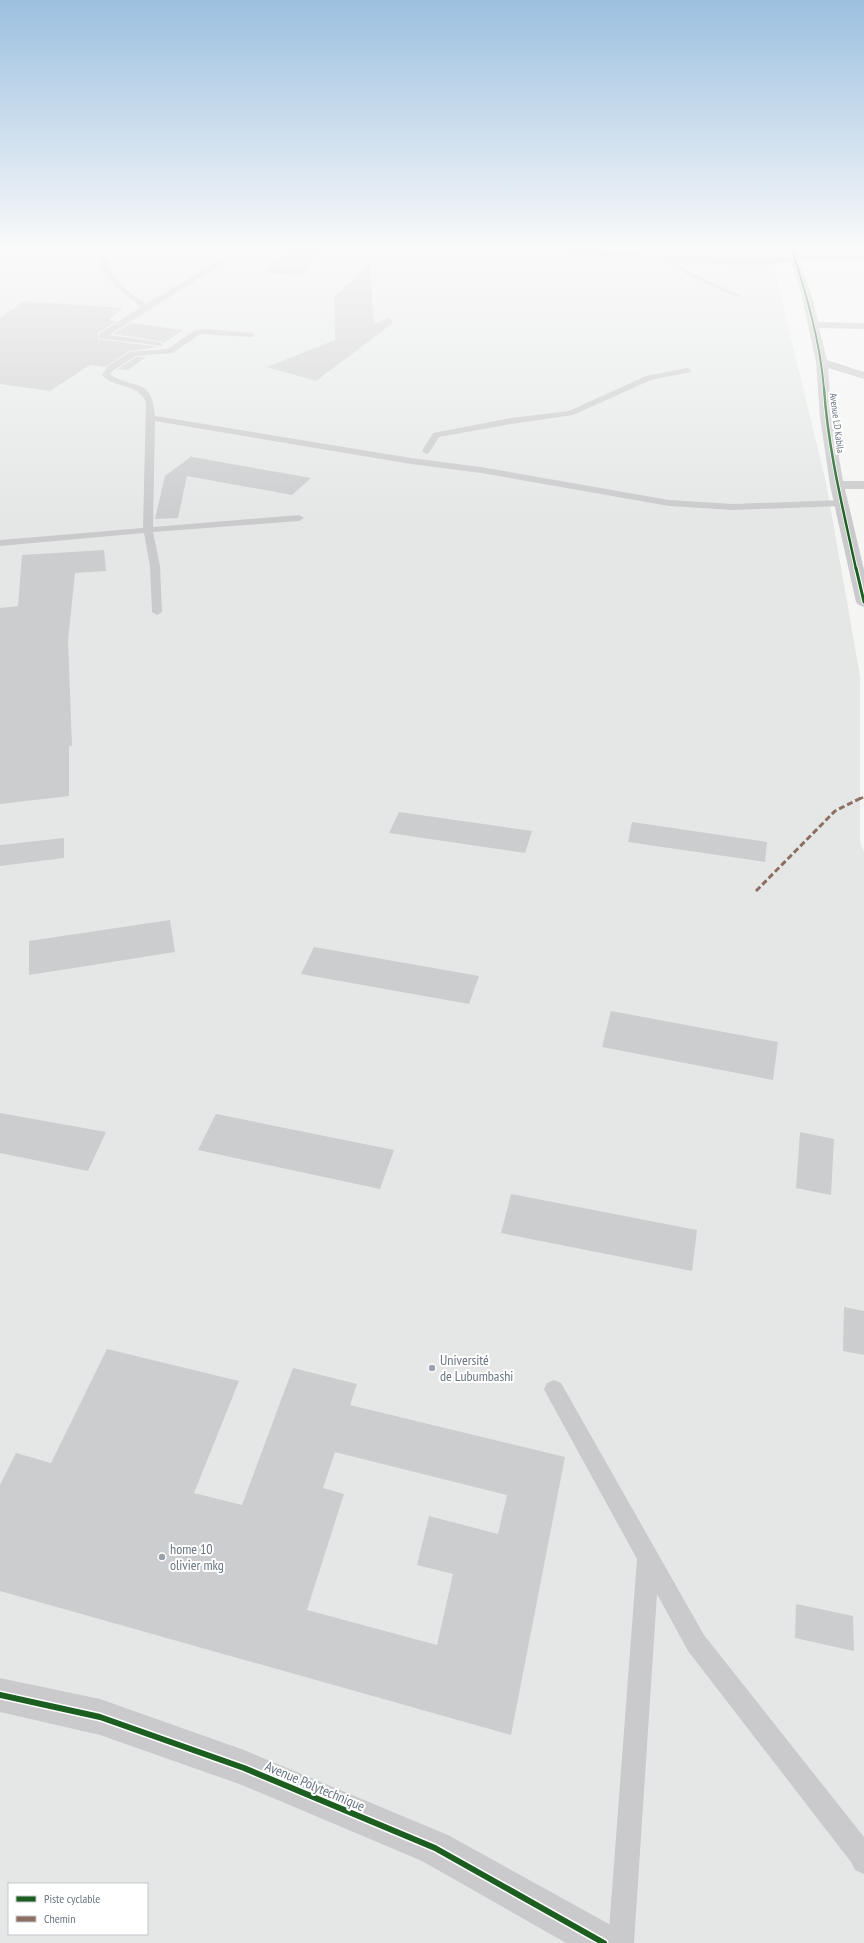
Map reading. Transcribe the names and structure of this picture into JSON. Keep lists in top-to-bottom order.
{
  "streets": {
    "street": ["Avenue LD Kabila", "Avenue Polytechnique"]
  },
  "places": ["Université de Lubumbashi", "home 10 olivier mkg"],
  "legend": ["Piste cyclable", "Chemin"]
}
